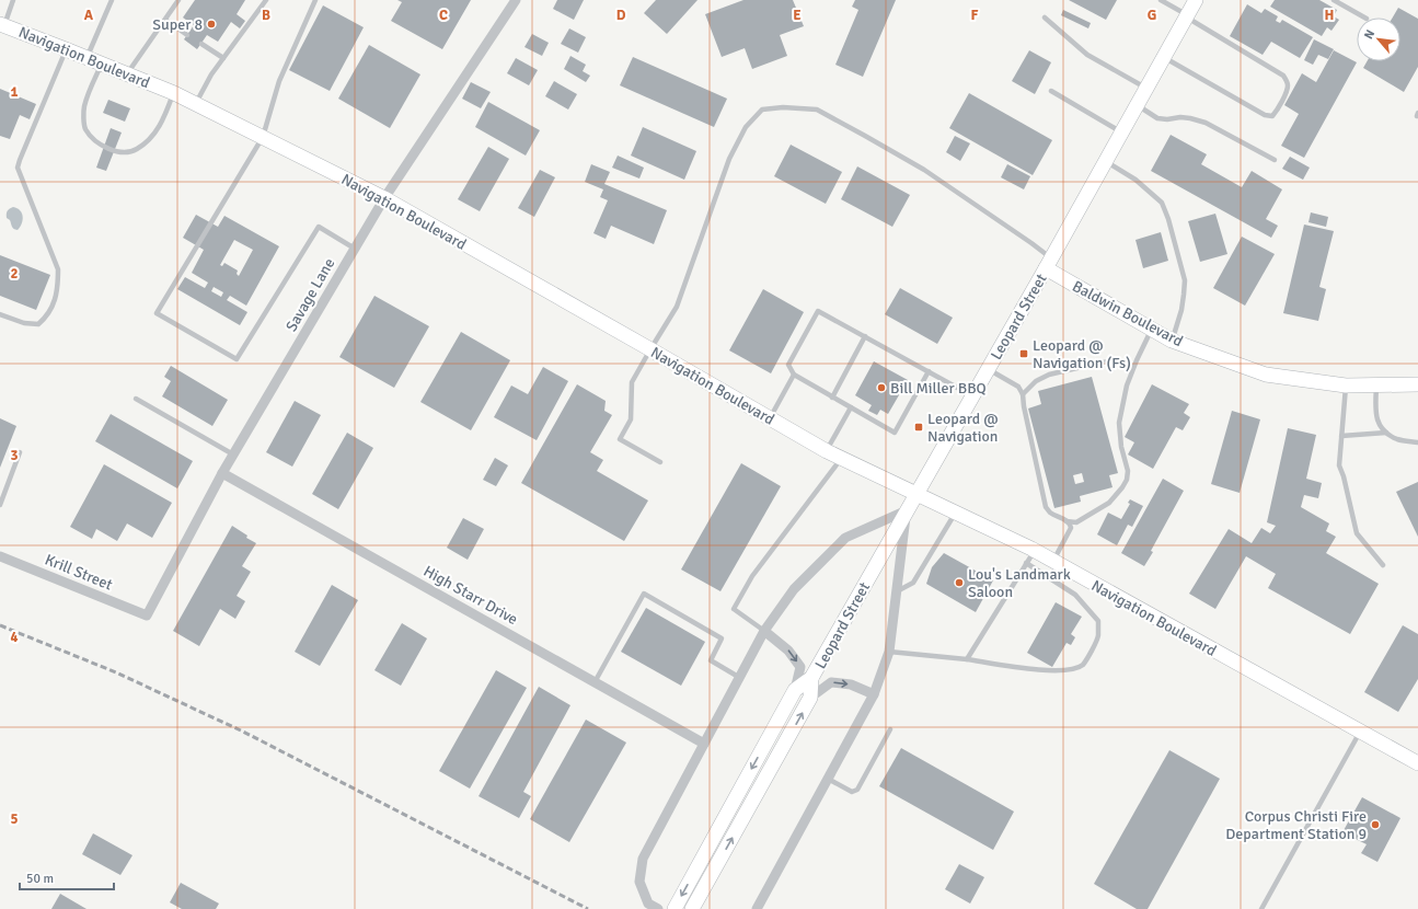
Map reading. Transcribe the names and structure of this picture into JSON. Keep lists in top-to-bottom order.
{
  "streets": {
    "main road": ["Navigation Boulevard", "Baldwin Boulevard", "Leopard Street"],
    "street": ["Savage Lane", "Krill Street", "High Starr Drive"]
  },
  "crossings": [
    ["Navigation Boulevard", "Savage Lane"],
    ["Navigation Boulevard", "Leopard Street"],
    ["Savage Lane", "Krill Street"],
    ["Savage Lane", "High Starr Drive"],
    ["Baldwin Boulevard", "Leopard Street"]
  ],
  "places": {
    "other": [
      "Super 8",
      "Bill Miller BBQ",
      "Lou's Landmark Saloon",
      "Corpus Christi Fire Department Station 9"
    ],
    "transit": ["Leopard @ Navigation (Fs)", "Leopard @ Navigation"]
  },
  "scale_bar": "50 m",
  "north": "top left",
  "grid": {
    "columns": [
      "A",
      "B",
      "C",
      "D",
      "E",
      "F",
      "G",
      "H"
    ],
    "rows": [
      "1",
      "2",
      "3",
      "4",
      "5"
    ]
  }
}
